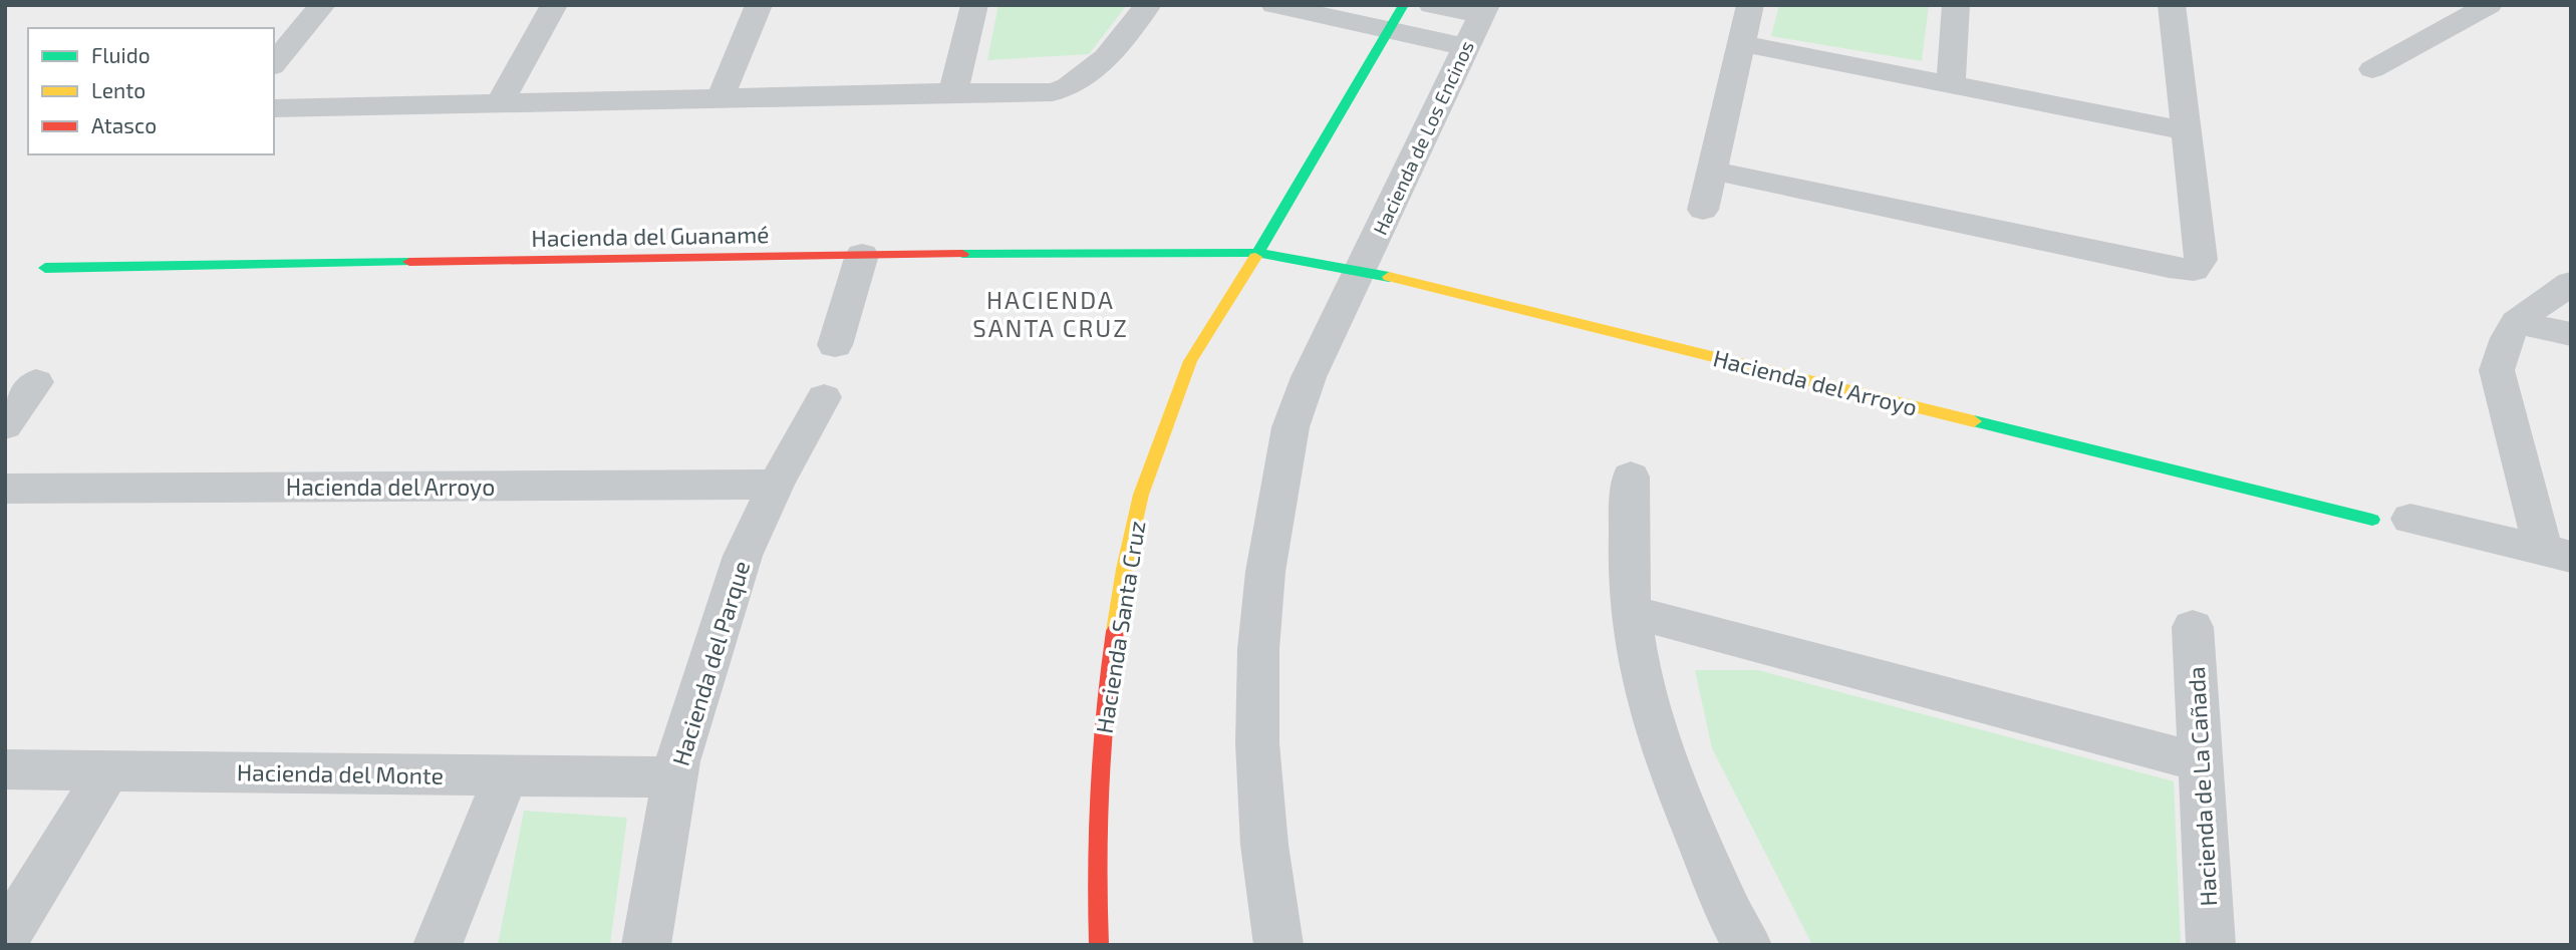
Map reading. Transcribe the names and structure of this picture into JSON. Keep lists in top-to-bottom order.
{
  "streets": {
    "street": [
      "Hacienda de Los Encinos",
      "Hacienda del Guanamé",
      "Hacienda del Arroyo",
      "Hacienda Santa Cruz",
      "Hacienda del Parque",
      "Hacienda del Monte",
      "Hacienda de La Cañada"
    ]
  },
  "crossings": [
    ["Hacienda de Los Encinos", "Hacienda del Arroyo"],
    ["Hacienda del Guanamé", "Hacienda del Arroyo"],
    ["Hacienda del Guanamé", "Hacienda Santa Cruz"],
    ["Hacienda del Arroyo", "Hacienda Santa Cruz"],
    ["Hacienda del Arroyo", "Hacienda del Parque"],
    ["Hacienda del Parque", "Hacienda del Monte"]
  ],
  "districts": ["HACIENDA SANTA CRUZ"],
  "legend": ["Fluido", "Lento", "Atasco"]
}
